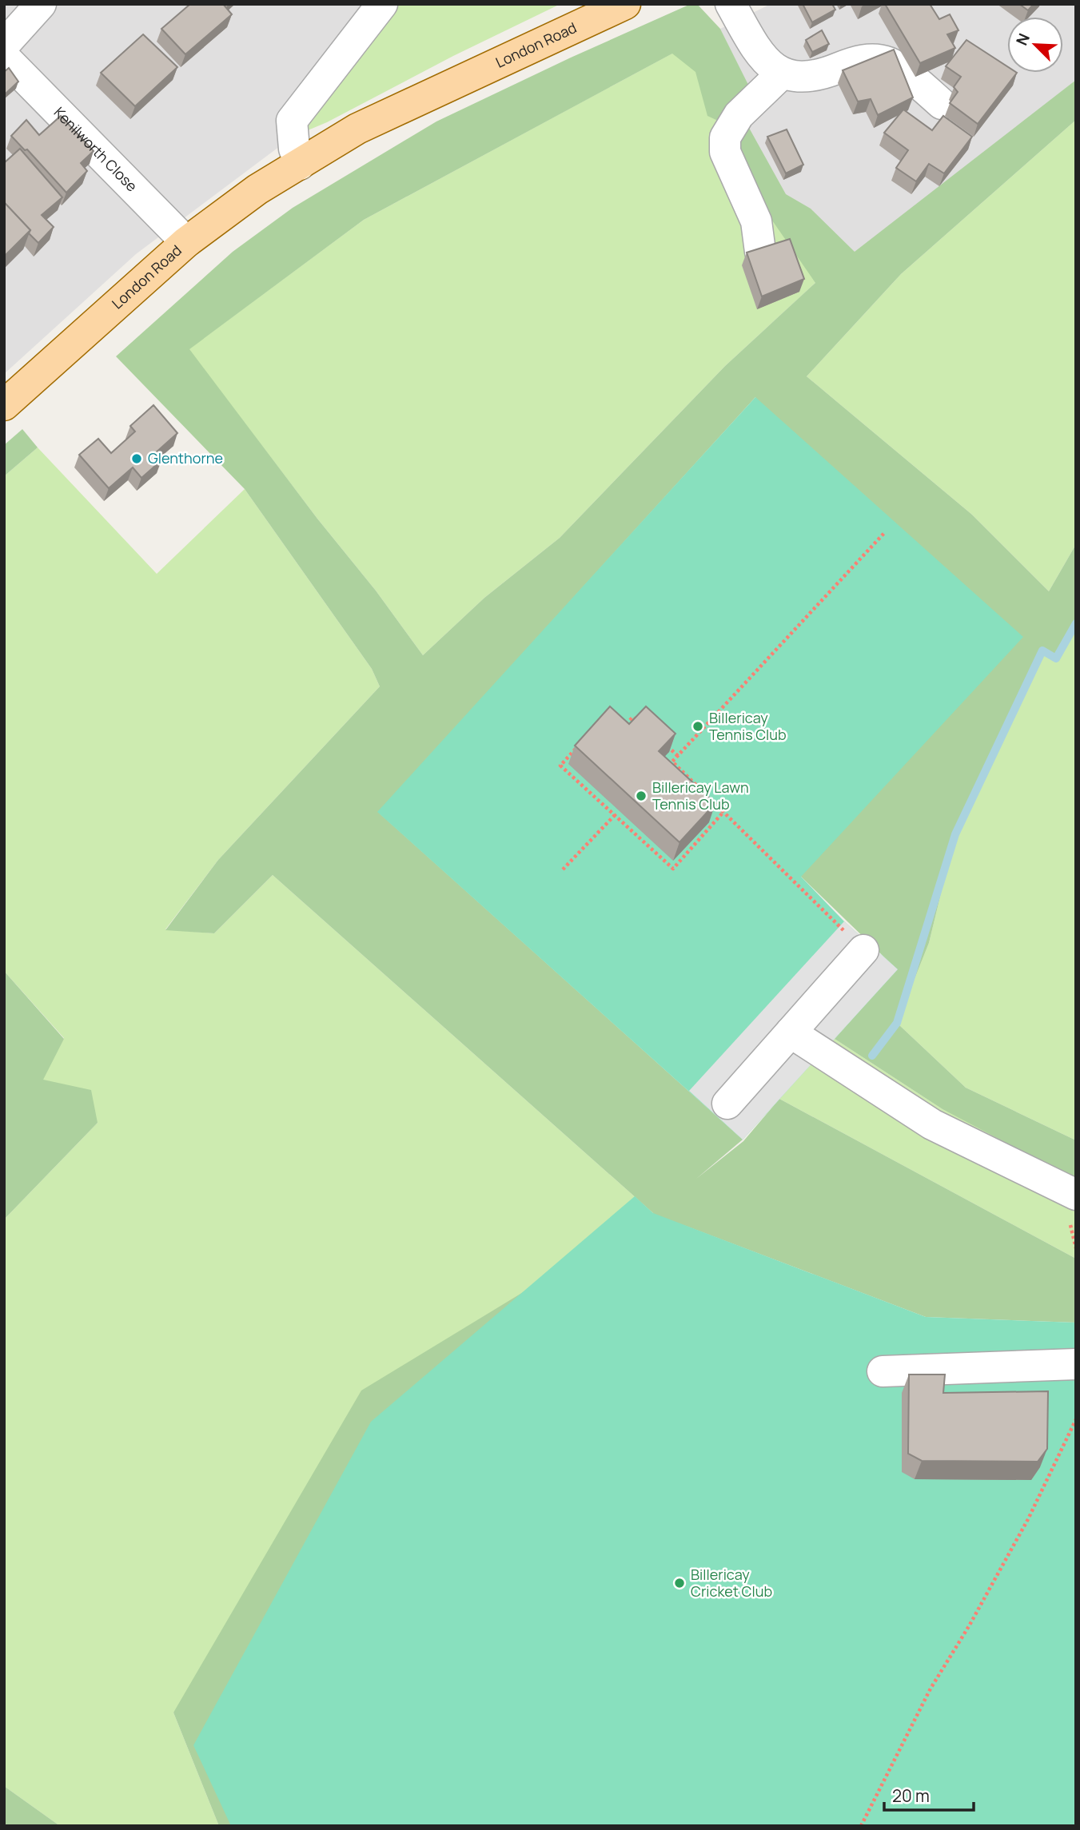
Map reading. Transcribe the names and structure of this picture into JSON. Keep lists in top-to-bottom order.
{
  "streets": {
    "main road": ["London Road"],
    "street": ["Kenilworth Close"]
  },
  "crossings": [
    ["London Road", "Kenilworth Close"]
  ],
  "places": [
    "Glenthorne",
    "Billericay Tennis Club",
    "Billericay Lawn Tennis Club",
    "Billericay Cricket Club"
  ],
  "scale_bar": "20 m",
  "north": "top left"
}
